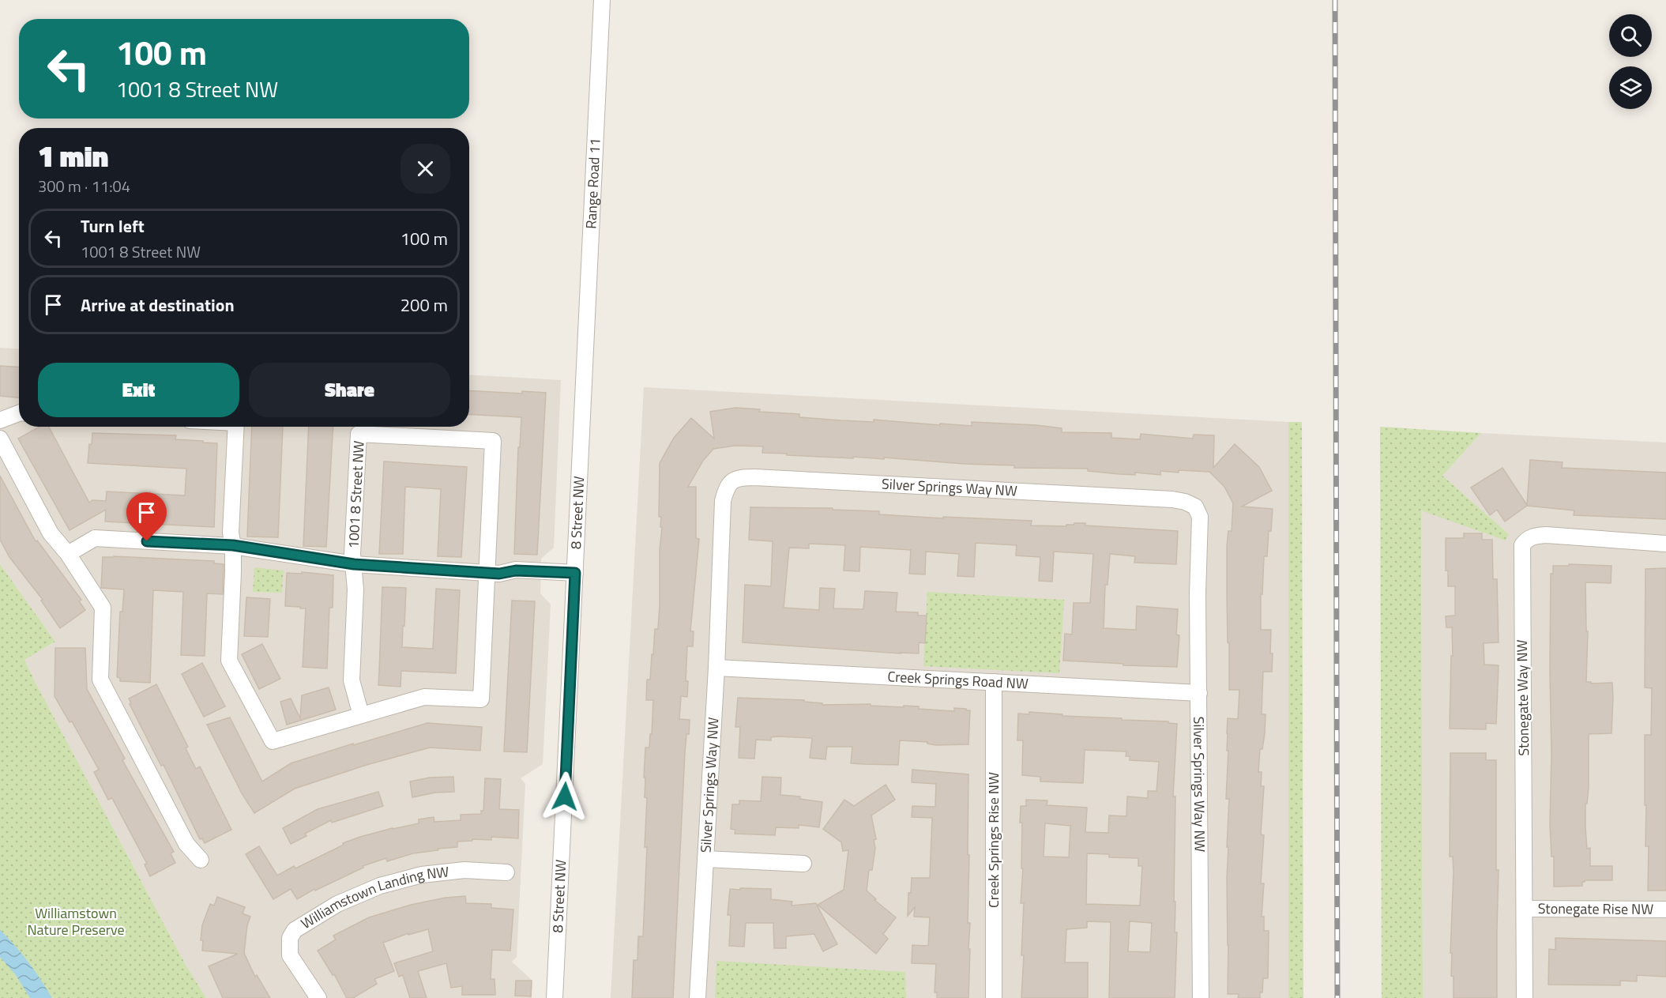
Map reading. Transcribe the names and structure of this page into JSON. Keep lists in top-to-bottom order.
{
  "streets": {
    "street": [
      "Range Road 11",
      "Silver Springs Way NW",
      "1001 8 Street NW",
      "8 Street NW",
      "Creek Springs Road NW",
      "Stonegate Way NW",
      "Creek Springs Rise NW",
      "Williamstown Landing NW",
      "Stonegate Rise NW"
    ]
  },
  "crossings": [
    ["Range Road 11", "8 Street NW"],
    ["Silver Springs Way NW", "Creek Springs Road NW"],
    ["1001 8 Street NW", "8 Street NW"],
    ["Creek Springs Road NW", "Creek Springs Rise NW"],
    ["Stonegate Way NW", "Stonegate Rise NW"]
  ],
  "parks": ["Williamstown Nature Preserve"],
  "page": {
    "turn": ["100 m", "1001 8 Street NW"],
    "heading": ["1 min", "300 m · 11:04"],
    "list": [
      {
        "name": "Turn left",
        "note": "1001 8 Street NW",
        "value": "100 m"
      },
      {
        "name": "Arrive at destination",
        "value": "200 m"
      }
    ],
    "buttons": ["Exit", "Share"]
  }
}
